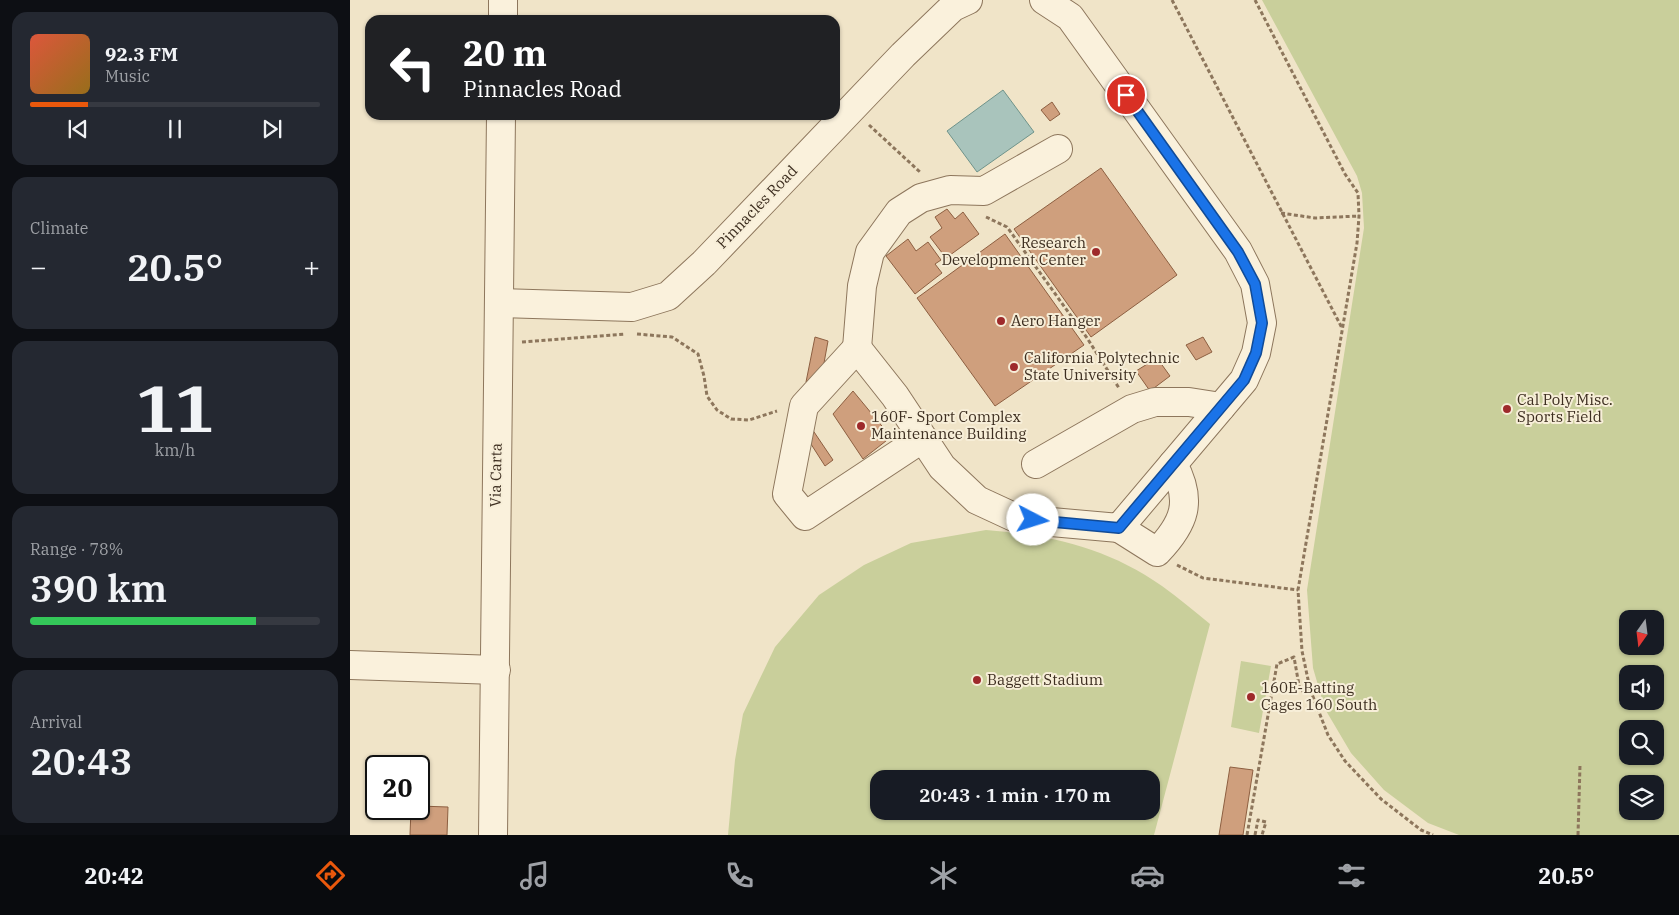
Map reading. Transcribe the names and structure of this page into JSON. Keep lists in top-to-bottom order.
{
  "streets": {
    "street": ["Pinnacles Road", "Via Carta"]
  },
  "crossings": [
    ["Pinnacles Road", "Via Carta"]
  ],
  "places": [
    "Research Development Center",
    "Aero Hanger",
    "California Polytechnic State University",
    "Cal Poly Misc. Sports Field",
    "160F- Sport Complex Maintenance Building",
    "Baggett Stadium",
    "160E-Batting Cages 160 South"
  ],
  "north": "bottom",
  "page": {
    "turn": ["20 m", "Pinnacles Road"],
    "song": ["92.3 FM", "Music"],
    "tile": [
      "Climate",
      ["11", "km/h"],
      ["Range · 78%", "390 km"],
      ["Arrival", "20:43"]
    ],
    "heat": ["−", "20.5°", "+"],
    "limit": "20",
    "trip": "20:43 · 1 min · 170 m",
    "tabs": ["20:42", "20.5°"]
  }
}
